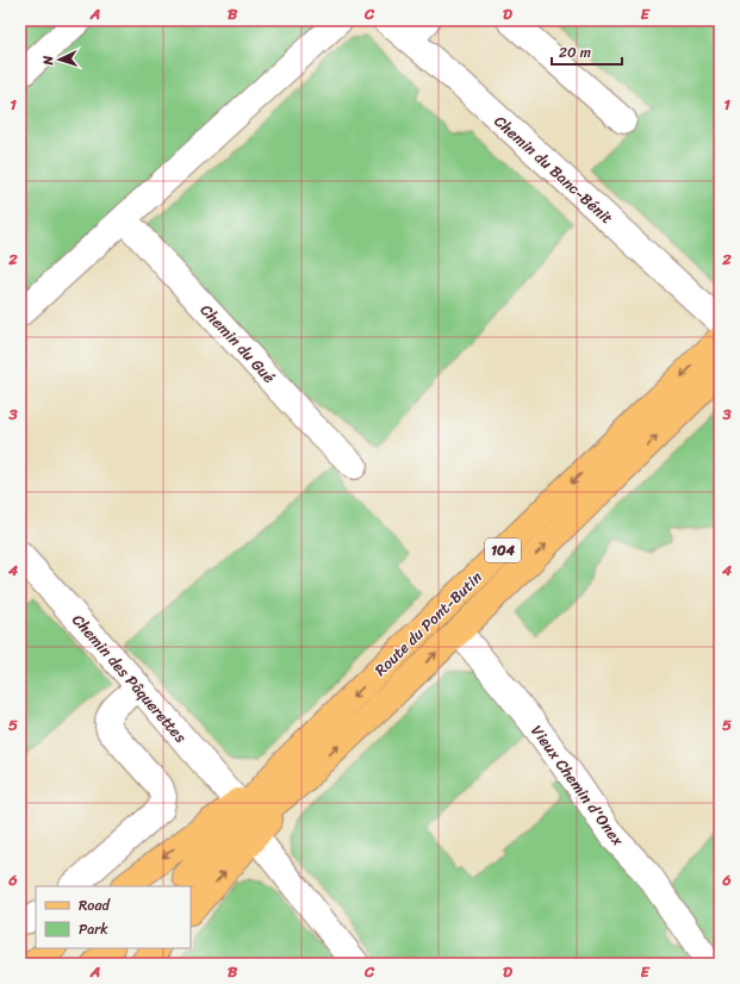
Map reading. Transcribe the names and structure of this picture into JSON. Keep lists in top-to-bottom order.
{
  "streets": {
    "main road": ["104", "Route du Pont-Butin"],
    "street": [
      "Chemin du Banc-Bénit",
      "Chemin du Gué",
      "Chemin des Pâquerettes",
      "Vieux Chemin d'Onex"
    ]
  },
  "crossings": [
    ["Route du Pont-Butin", "Vieux Chemin d'Onex"]
  ],
  "legend": ["Road", "Park"],
  "scale_bar": "20 m",
  "north": "left",
  "grid": {
    "columns": [
      "A",
      "B",
      "C",
      "D",
      "E"
    ],
    "rows": [
      "1",
      "2",
      "3",
      "4",
      "5",
      "6"
    ]
  }
}
